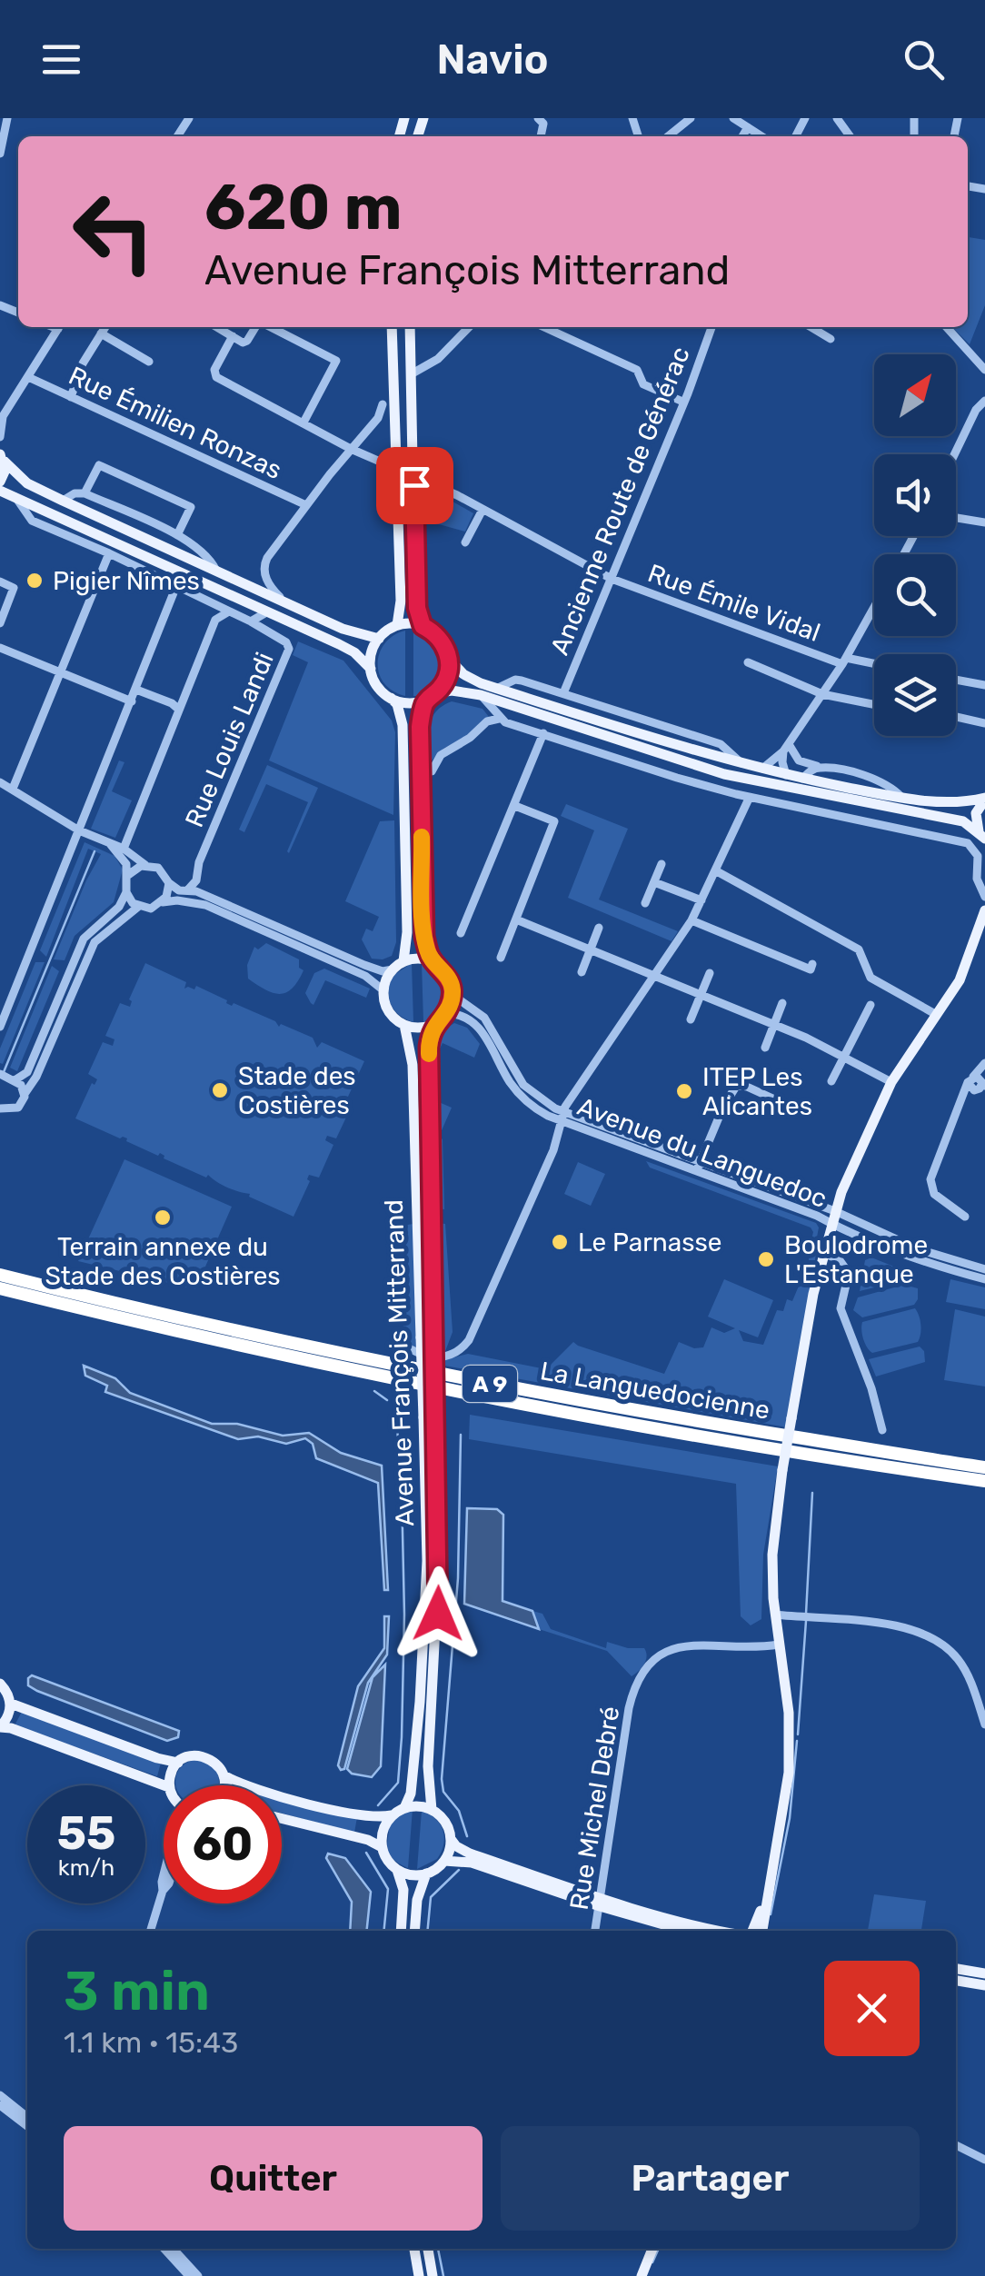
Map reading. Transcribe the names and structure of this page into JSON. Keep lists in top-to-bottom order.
{
  "streets": {
    "highway": ["A 9", "La Languedocienne"],
    "main road": ["Avenue François Mitterrand"],
    "street": [
      "Rue Émilien Ronzas",
      "Ancienne Route de Générac",
      "Rue Émile Vidal",
      "Rue Louis Landi",
      "Avenue du Languedoc",
      "Rue Michel Debré"
    ]
  },
  "crossings": [
    ["Ancienne Route de Générac", "Rue Émile Vidal"],
    ["Avenue du Languedoc", "Avenue François Mitterrand"]
  ],
  "places": [
    "Pigier Nîmes",
    "Stade des Costières",
    "ITEP Les Alicantes",
    "Terrain annexe du Stade des Costières",
    "Le Parnasse",
    "Boulodrome L'Estanque"
  ],
  "north": "top right",
  "page": {
    "header": "Navio",
    "turn": ["620 m", "Avenue François Mitterrand"],
    "speed": "55 km/h",
    "limit": "60",
    "heading": ["3 min", "1.1 km · 15:43"],
    "buttons": ["Quitter", "Partager"]
  }
}
